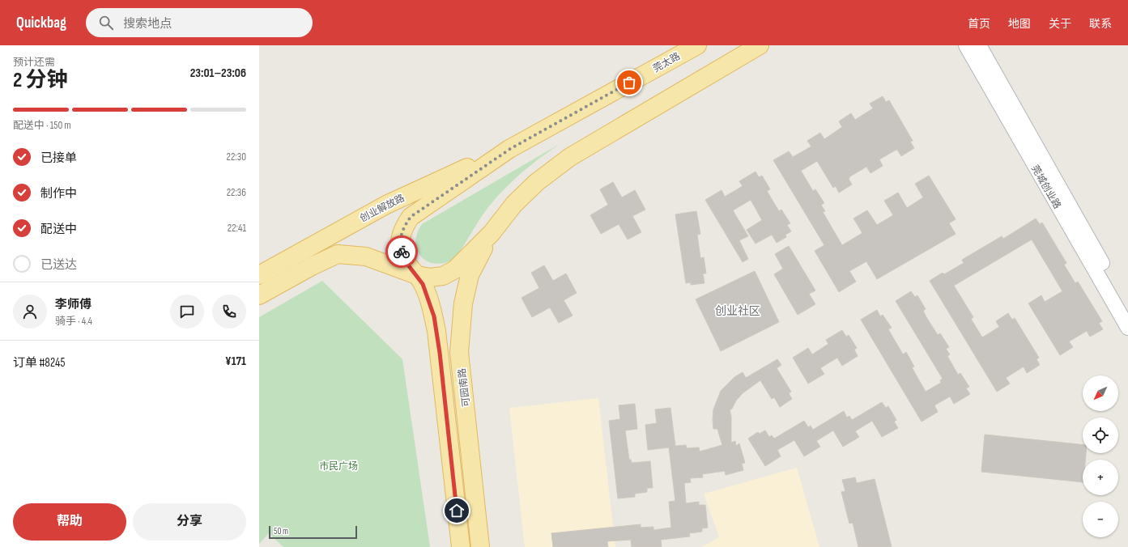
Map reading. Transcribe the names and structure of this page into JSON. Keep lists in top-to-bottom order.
{
  "streets": {
    "main road": ["莞太路", "创业解放路", "可园南路"],
    "street": ["莞城创业路"]
  },
  "crossings": [
    ["莞太路", "创业解放路"],
    ["莞太路", "可园南路"]
  ],
  "districts": ["创业社区"],
  "parks": ["市民广场"],
  "scale_bar": "50 m",
  "north": "bottom left",
  "page": {
    "header": "Quickbag",
    "search": "搜索地点",
    "nav": [
      "首页",
      "地图",
      "关于",
      "联系"
    ],
    "heading": ["2 分钟", "预计还需", "23:01–23:06"],
    "panel": [
      "李师傅",
      "骑手 · 4.4",
      "订单 #8245",
      "¥171"
    ],
    "bar": "配送中 · 150 m",
    "list": [
      ["已接单", "22:30"],
      ["制作中", "22:36"],
      ["配送中", "22:41"],
      "已送达"
    ],
    "map_buttons": ["+", "−"],
    "buttons": ["帮助", "分享"],
    "scale": "50 m"
  }
}
